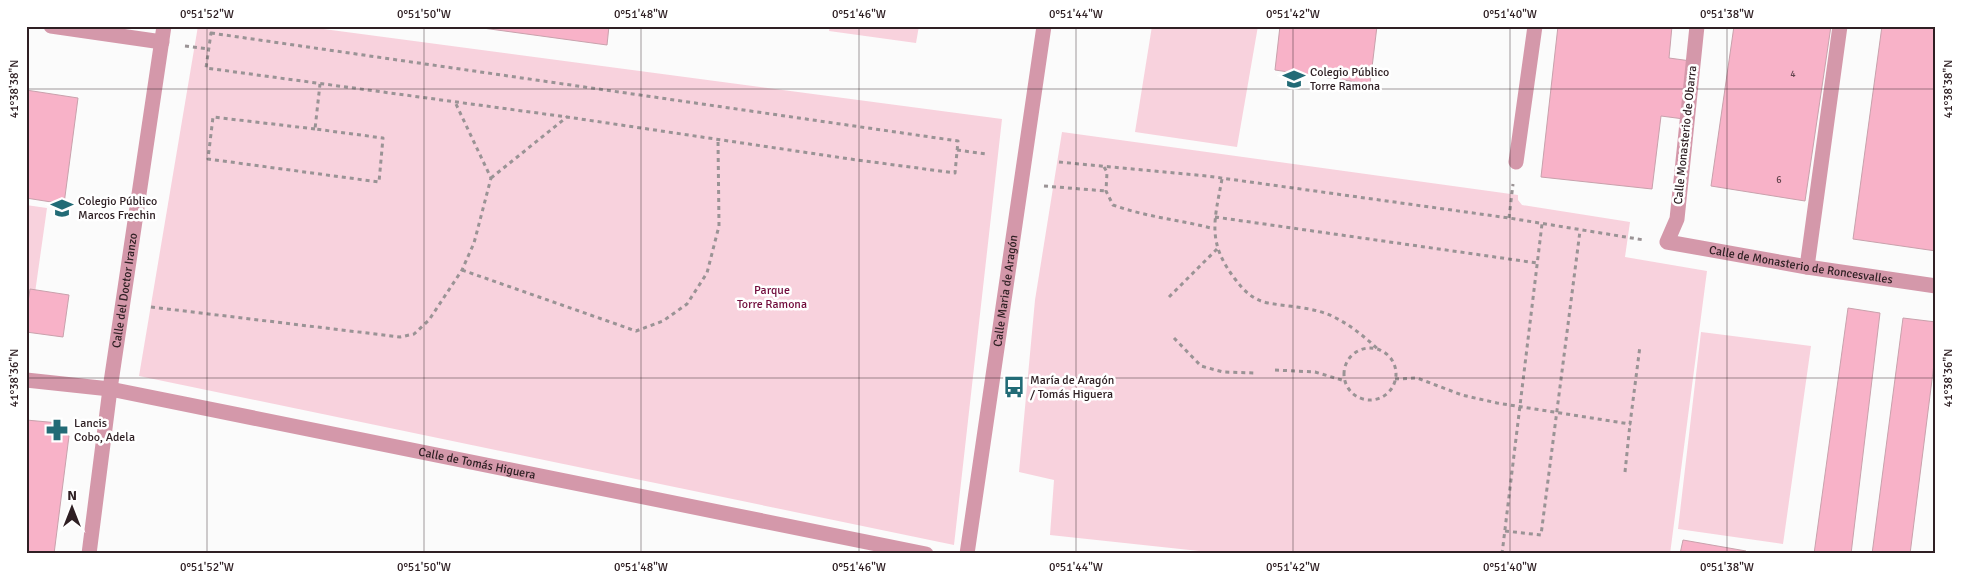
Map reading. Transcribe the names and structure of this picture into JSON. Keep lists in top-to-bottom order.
{
  "streets": {
    "street": [
      "Calle Monasterio de Obarra",
      "Calle de Monasterio de Roncesvalles",
      "Calle del Doctor Iranzo",
      "Calle Maria de Aragón",
      "Calle de Tomás Higuera"
    ]
  },
  "crossings": [
    ["Calle Monasterio de Obarra", "Calle de Monasterio de Roncesvalles"],
    ["Calle del Doctor Iranzo", "Calle de Tomás Higuera"]
  ],
  "parks": ["Parque Torre Ramona"],
  "places": {
    "school or university": ["Colegio Público Torre Ramona", "Colegio Público Marcos Frechin"],
    "bus stop": ["María de Aragón / Tomás Higuera"],
    "pharmacy": ["Lancis Cobo, Adela"]
  },
  "house_numbers": ["4", "6"],
  "north": "top",
  "coordinates": [
    "0°51'52\"W",
    "0°51'50\"W",
    "0°51'48\"W",
    "0°51'46\"W",
    "0°51'44\"W",
    "0°51'42\"W",
    "0°51'40\"W",
    "0°51'38\"W",
    "41°38'38\"N",
    "41°38'36\"N"
  ]
}
